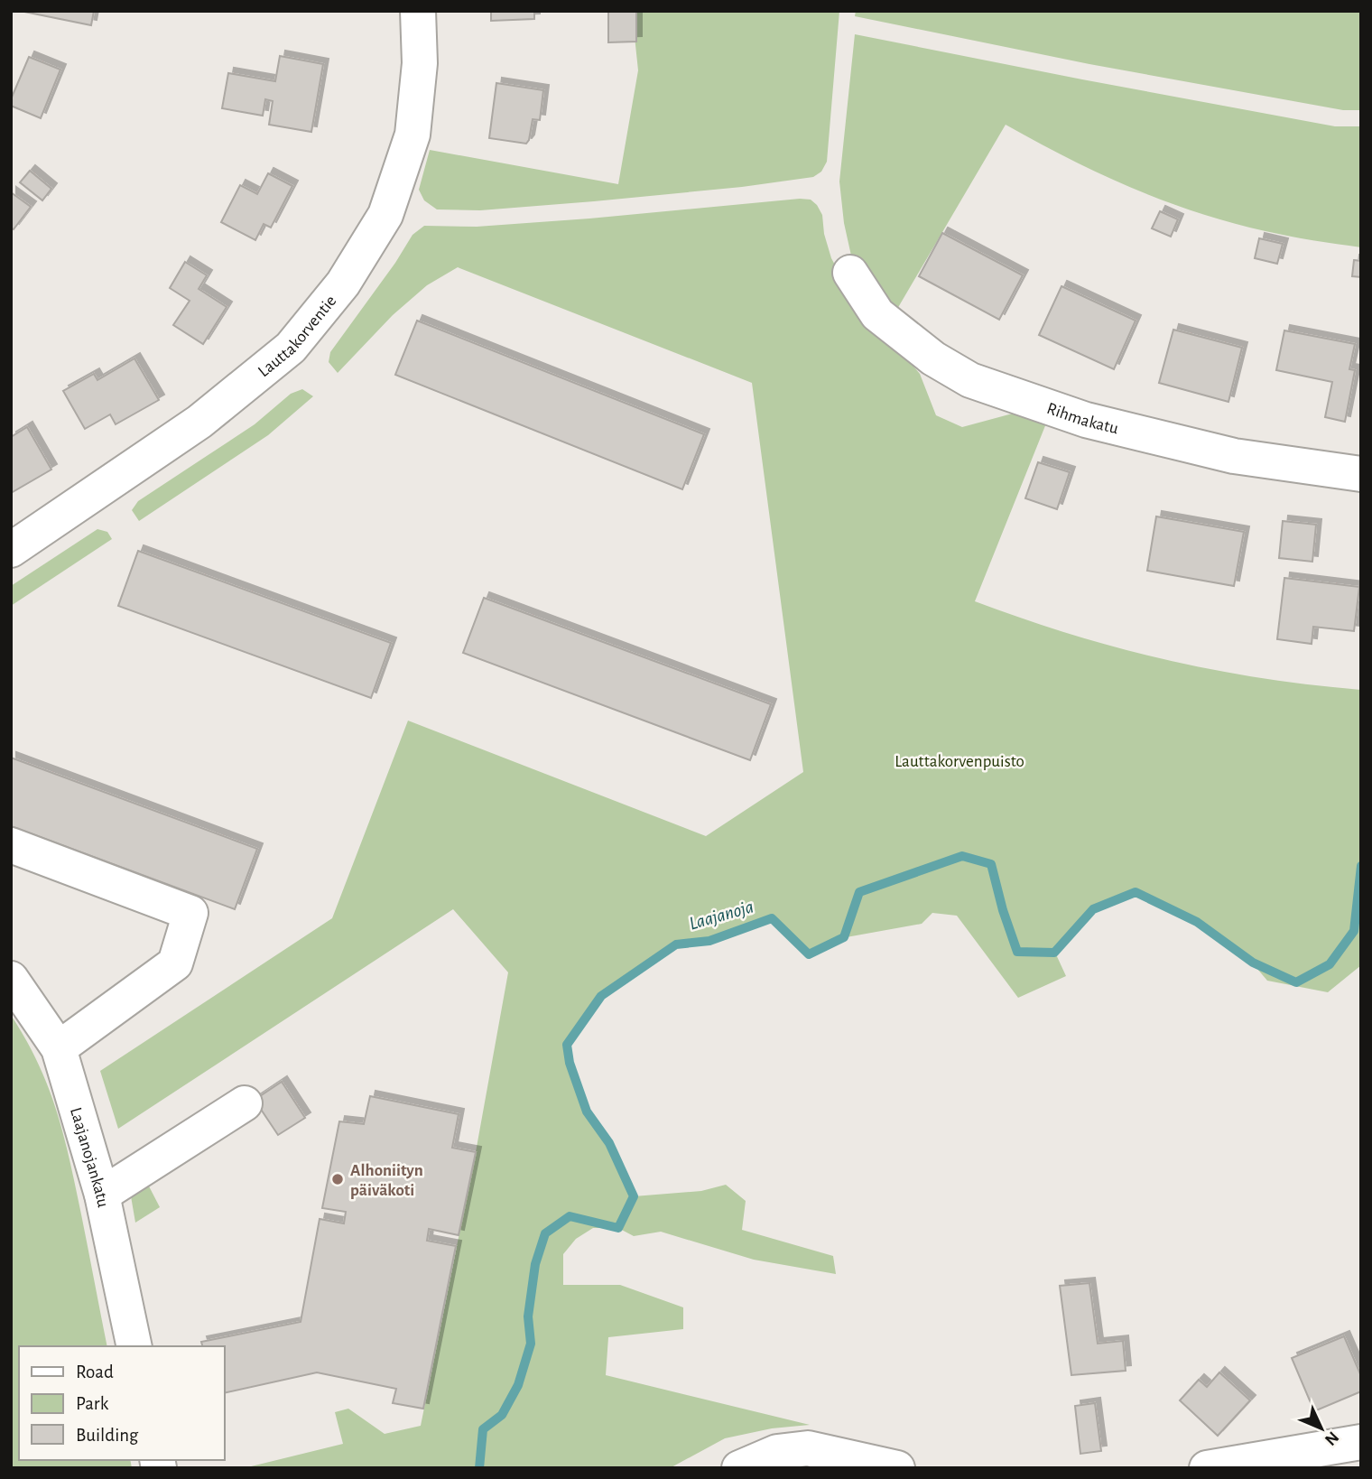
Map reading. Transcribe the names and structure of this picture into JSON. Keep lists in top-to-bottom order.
{
  "streets": {
    "street": ["Lauttakorventie", "Rihmakatu", "Laajanojankatu"]
  },
  "water": ["Laajanoja"],
  "parks": ["Lauttakorvenpuisto"],
  "places": ["Alhoniityn päiväkoti"],
  "legend": ["Road", "Park", "Building"],
  "north": "bottom right"
}
